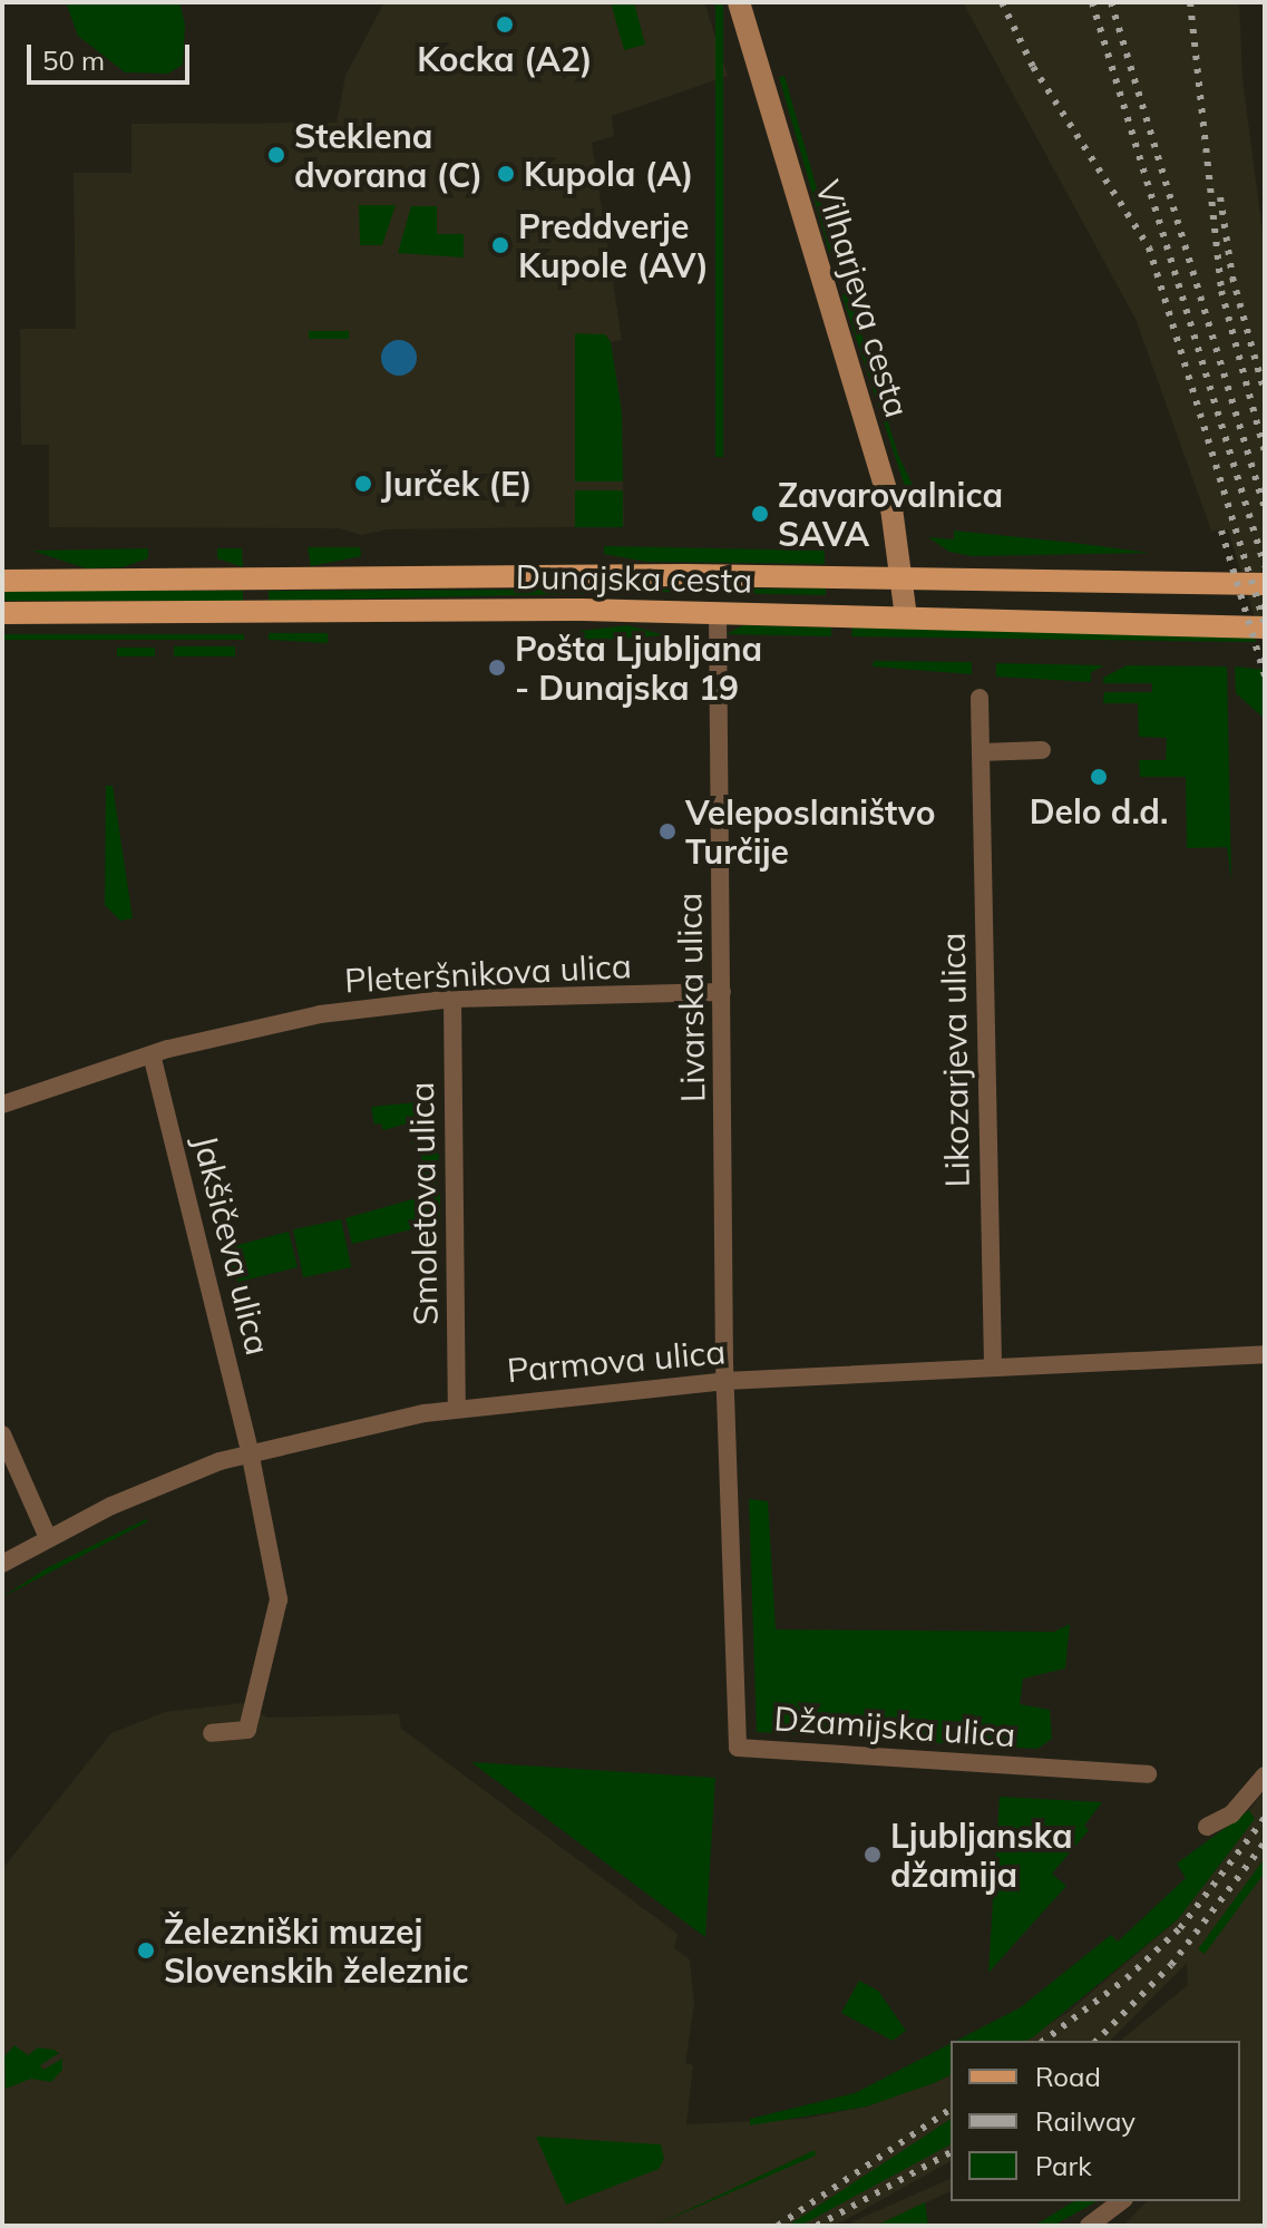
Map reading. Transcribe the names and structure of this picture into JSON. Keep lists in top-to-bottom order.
{
  "streets": {
    "main road": ["Vilharjeva cesta", "Dunajska cesta"],
    "street": [
      "Pleteršnikova ulica",
      "Livarska ulica",
      "Likozarjeva ulica",
      "Smoletova ulica",
      "Jakšičeva ulica",
      "Parmova ulica",
      "Džamijska ulica"
    ]
  },
  "crossings": [
    ["Vilharjeva cesta", "Dunajska cesta"],
    ["Dunajska cesta", "Livarska ulica"],
    ["Pleteršnikova ulica", "Livarska ulica"],
    ["Pleteršnikova ulica", "Smoletova ulica"],
    ["Pleteršnikova ulica", "Jakšičeva ulica"],
    ["Livarska ulica", "Parmova ulica"],
    ["Livarska ulica", "Džamijska ulica"],
    ["Likozarjeva ulica", "Parmova ulica"],
    ["Smoletova ulica", "Parmova ulica"],
    ["Jakšičeva ulica", "Parmova ulica"],
    ["Parmova ulica", "Džamijska ulica"]
  ],
  "places": [
    "Kocka (A2)",
    "Steklena dvorana (C)",
    "Kupola (A)",
    "Preddverje Kupole (AV)",
    "Jurček (E)",
    "Zavarovalnica SAVA",
    "Pošta Ljubljana - Dunajska 19",
    "Delo d.d.",
    "Veleposlaništvo Turčije",
    "Ljubljanska džamija",
    "Železniški muzej Slovenskih železnic"
  ],
  "legend": ["Road", "Railway", "Park"],
  "scale_bar": "50 m"
}
